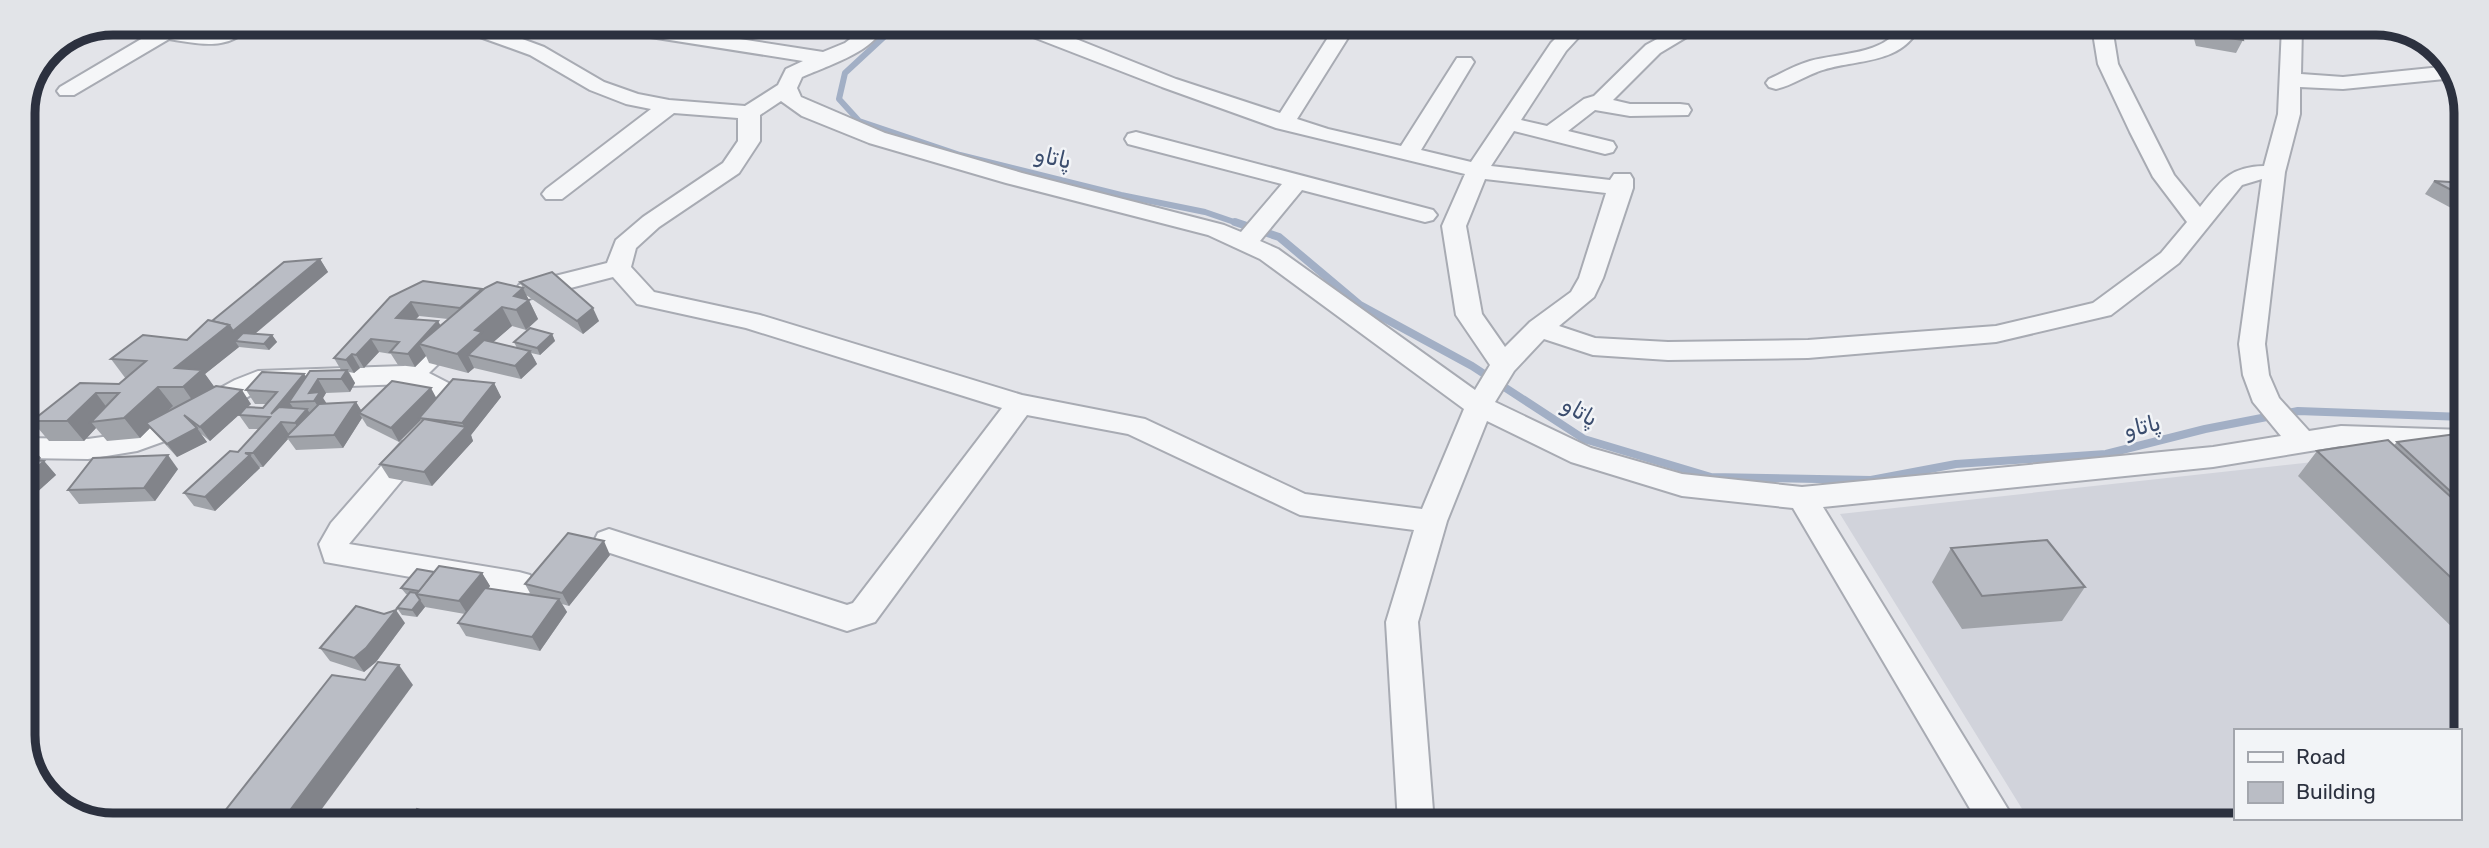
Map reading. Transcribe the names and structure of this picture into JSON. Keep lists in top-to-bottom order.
{
  "water": ["پاتاو"],
  "legend": ["Road", "Building"]
}
